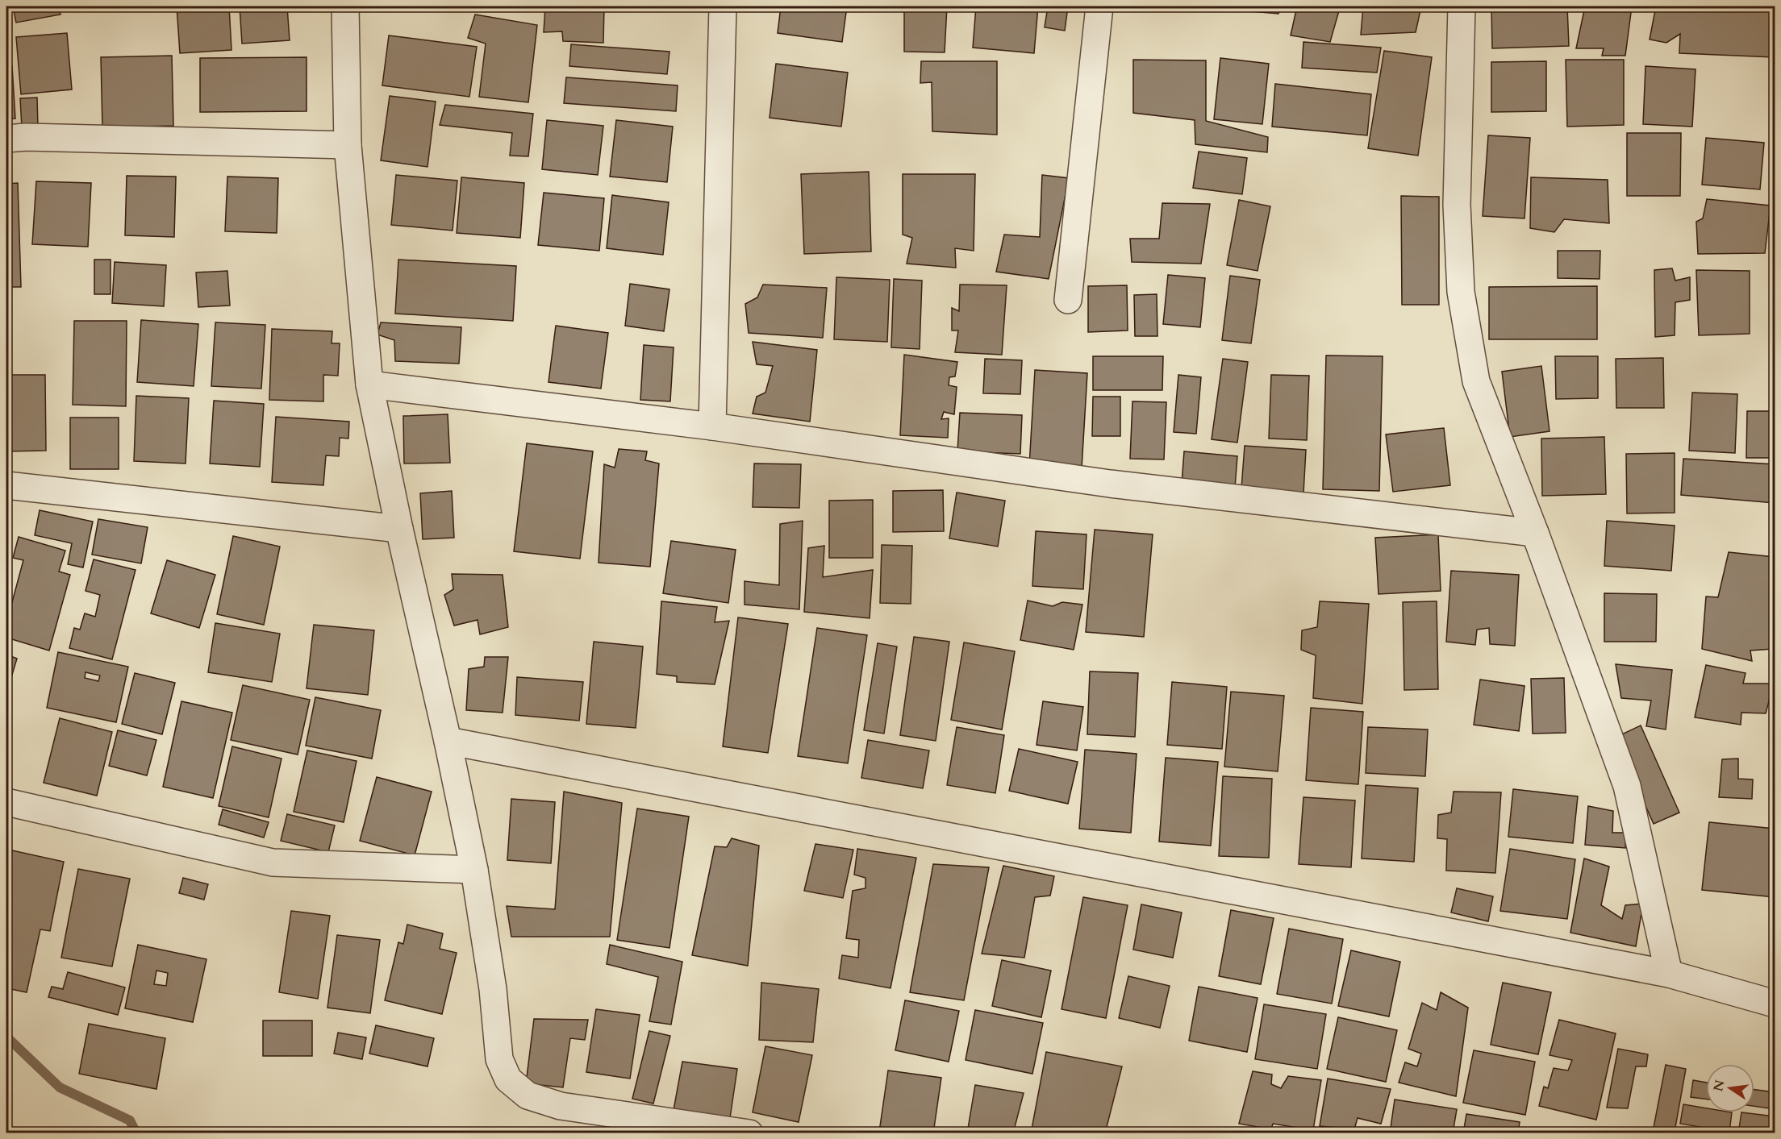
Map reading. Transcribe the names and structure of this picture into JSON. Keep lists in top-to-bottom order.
{
  "north": "left"
}
